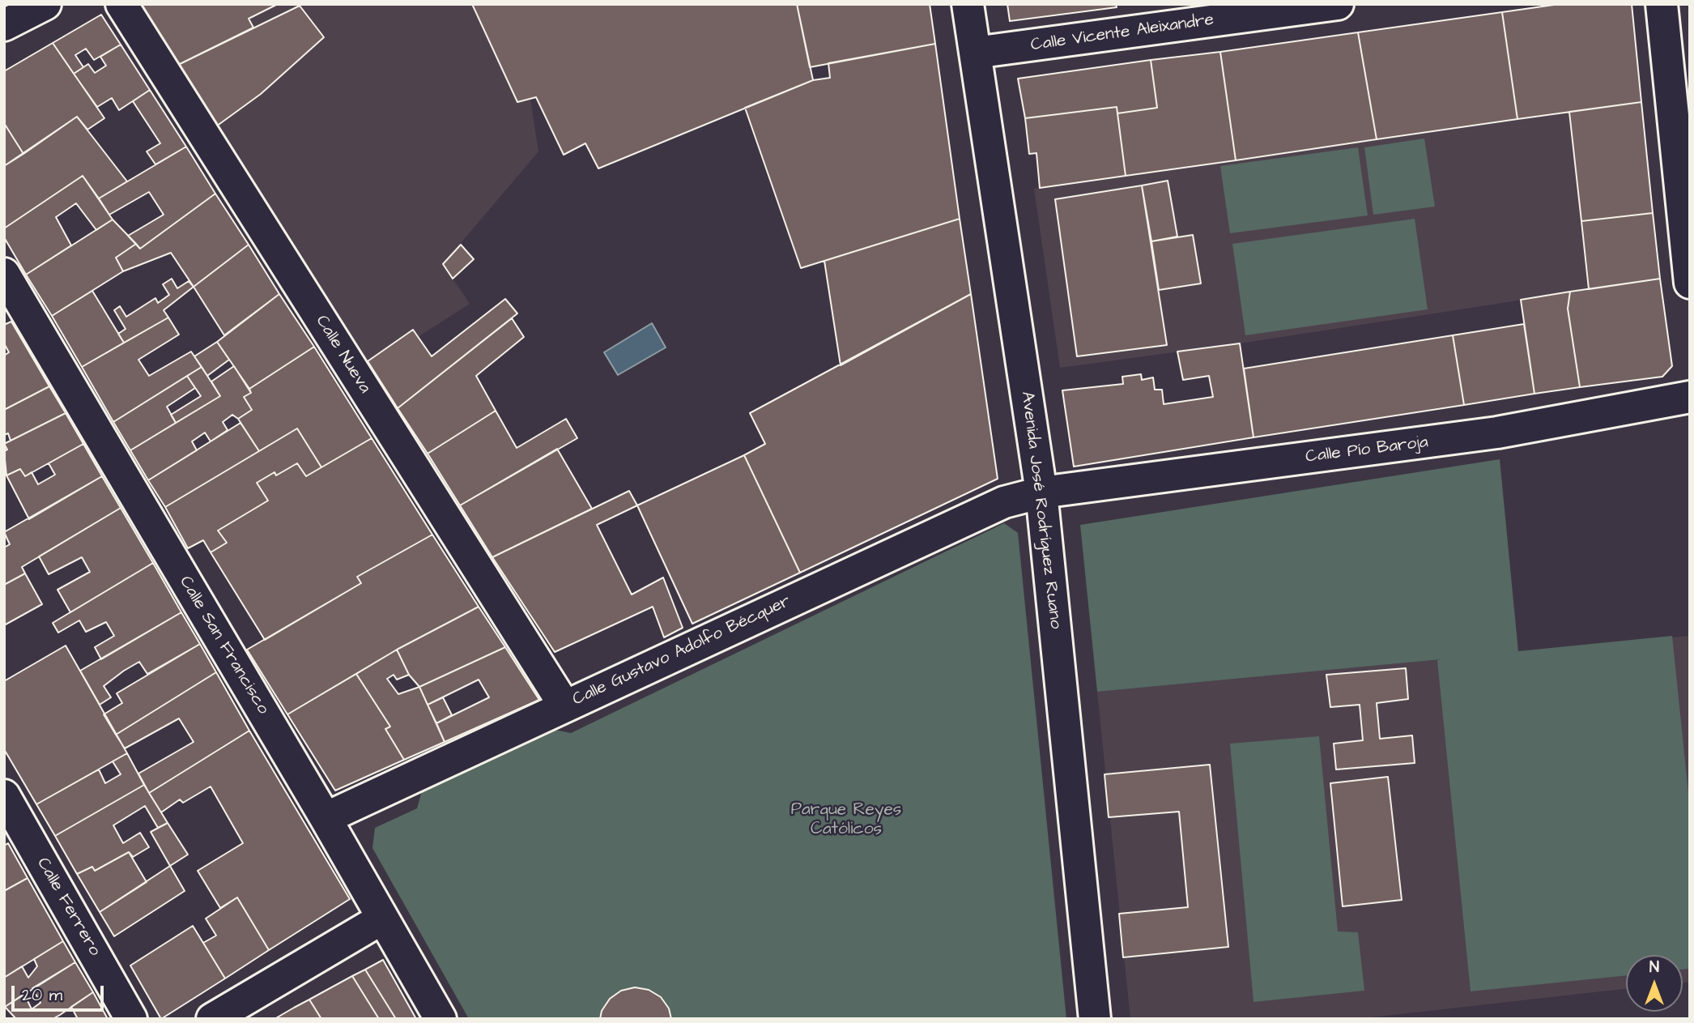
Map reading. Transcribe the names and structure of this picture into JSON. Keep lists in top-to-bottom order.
{
  "streets": {
    "street": [
      "Calle Vicente Aleixandre",
      "Calle Nueva",
      "Calle Pío Baroja",
      "Avenida José Rodríguez Ruano",
      "Calle San Francisco",
      "Calle Gustavo Adolfo Bécquer",
      "Calle Ferrero"
    ]
  },
  "crossings": [
    ["Calle Vicente Aleixandre", "Avenida José Rodríguez Ruano"],
    ["Calle Nueva", "Calle Gustavo Adolfo Bécquer"],
    ["Calle Pío Baroja", "Avenida José Rodríguez Ruano"],
    ["Calle Pío Baroja", "Calle Gustavo Adolfo Bécquer"],
    ["Avenida José Rodríguez Ruano", "Calle Gustavo Adolfo Bécquer"],
    ["Calle San Francisco", "Calle Gustavo Adolfo Bécquer"]
  ],
  "parks": ["Parque Reyes Católicos"],
  "scale_bar": "20 m",
  "north": "top"
}
